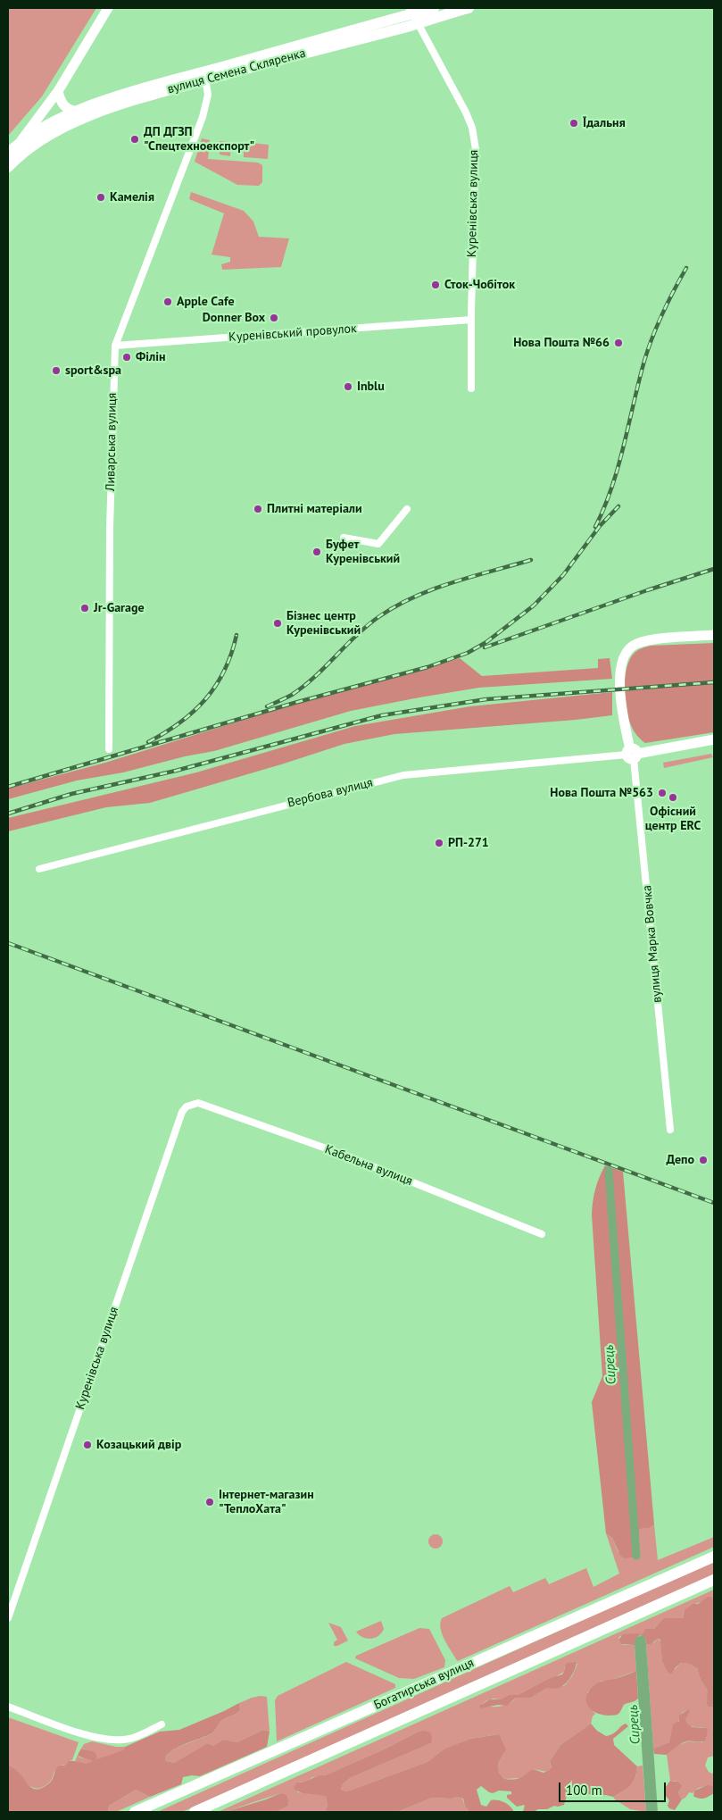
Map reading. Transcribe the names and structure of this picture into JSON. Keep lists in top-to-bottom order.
{
  "streets": {
    "main road": ["вулиця Семена Скляренка", "Вербова вулиця", "Богатирська вулиця"],
    "street": [
      "Куренівська вулиця",
      "Куренівський провулок",
      "Ливарська вулиця",
      "вулиця Марка Вовчка",
      "Кабельна вулиця"
    ]
  },
  "crossings": [
    ["вулиця Семена Скляренка", "Куренівська вулиця"],
    ["вулиця Семена Скляренка", "Ливарська вулиця"],
    ["Куренівська вулиця", "Куренівський провулок"],
    ["Куренівська вулиця", "Кабельна вулиця"],
    ["Куренівський провулок", "Ливарська вулиця"],
    ["Вербова вулиця", "вулиця Марка Вовчка"]
  ],
  "water": ["Сирець"],
  "places": [
    "Їдальня",
    "ДП ДГЗП \"Спецтехноекспорт\"",
    "Камелія",
    "Сток-Чобіток",
    "Apple Cafe",
    "Donner Box",
    "Нова Пошта №66",
    "Філін",
    "sport&spa",
    "Inblu",
    "Плитні матеріали",
    "Буфет Куренівський",
    "Jr-Garage",
    "Бізнес центр Куренівський",
    "Нова Пошта №563",
    "Офісний центр ERC",
    "РП-271",
    "Депо",
    "Козацький двір",
    "Інтернет-магазин \"ТеплоХата\""
  ],
  "scale_bar": "100 m"
}
